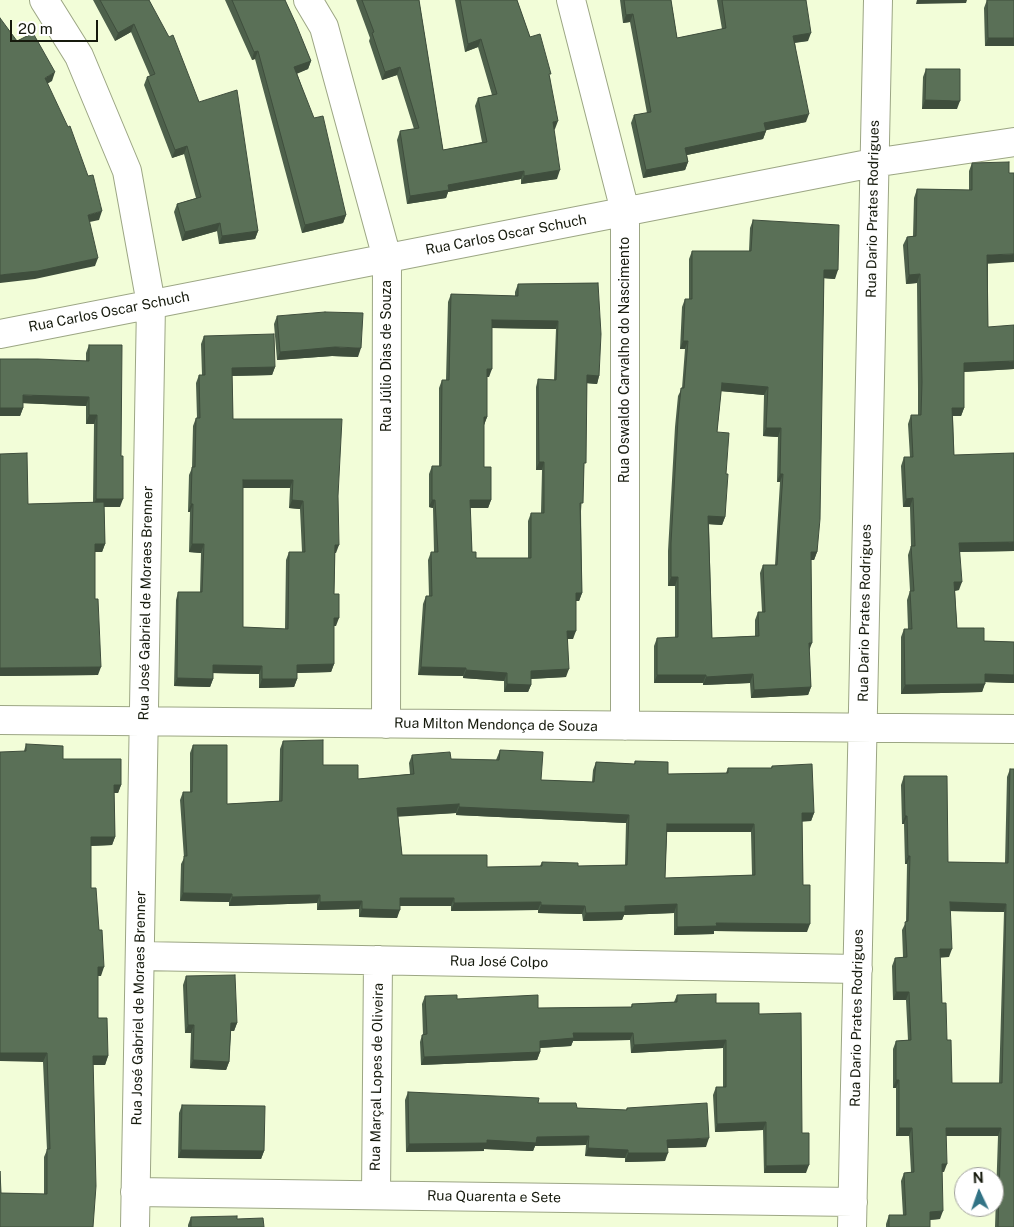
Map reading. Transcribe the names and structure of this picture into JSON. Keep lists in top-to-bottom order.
{
  "streets": {
    "street": [
      "Rua Dario Prates Rodrigues",
      "Rua Carlos Oscar Schuch",
      "Rua Júlio Dias de Souza",
      "Rua Oswaldo Carvalho do Nascimento",
      "Rua José Gabriel de Moraes Brenner",
      "Rua Milton Mendonça de Souza",
      "Rua José Colpo",
      "Rua Marçal Lopes de Oliveira",
      "Rua Quarenta e Sete"
    ]
  },
  "crossings": [
    ["Rua Dario Prates Rodrigues", "Rua Carlos Oscar Schuch"],
    ["Rua Dario Prates Rodrigues", "Rua Milton Mendonça de Souza"],
    ["Rua Dario Prates Rodrigues", "Rua José Colpo"],
    ["Rua Dario Prates Rodrigues", "Rua Quarenta e Sete"],
    ["Rua Carlos Oscar Schuch", "Rua Júlio Dias de Souza"],
    ["Rua Carlos Oscar Schuch", "Rua Oswaldo Carvalho do Nascimento"],
    ["Rua Carlos Oscar Schuch", "Rua José Gabriel de Moraes Brenner"],
    ["Rua Júlio Dias de Souza", "Rua Milton Mendonça de Souza"],
    ["Rua Oswaldo Carvalho do Nascimento", "Rua Milton Mendonça de Souza"],
    ["Rua José Gabriel de Moraes Brenner", "Rua Milton Mendonça de Souza"],
    ["Rua José Gabriel de Moraes Brenner", "Rua José Colpo"],
    ["Rua José Gabriel de Moraes Brenner", "Rua Quarenta e Sete"],
    ["Rua José Colpo", "Rua Marçal Lopes de Oliveira"],
    ["Rua Marçal Lopes de Oliveira", "Rua Quarenta e Sete"]
  ],
  "scale_bar": "20 m",
  "north": "top"
}
